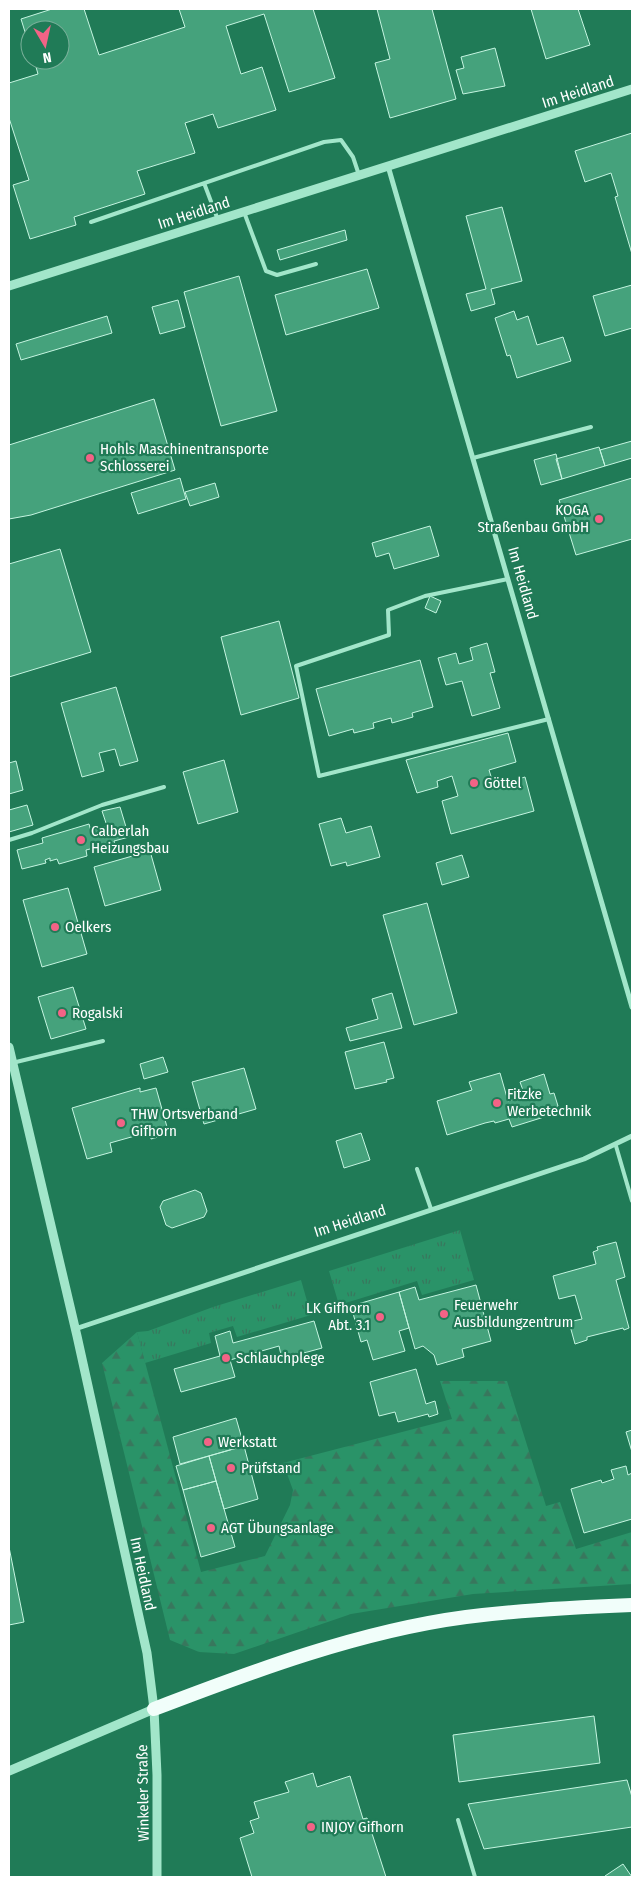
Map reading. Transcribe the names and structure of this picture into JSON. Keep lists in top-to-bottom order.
{
  "streets": {
    "street": ["Im Heidland", "Winkeler Straße"]
  },
  "crossings": [
    ["Im Heidland", "Winkeler Straße"]
  ],
  "places": [
    "Hohls Maschinentransporte Schlosserei",
    "KOGA Straßenbau GmbH",
    "Göttel",
    "Calberlah Heizungsbau",
    "Oelkers",
    "Rogalski",
    "Fitzke Werbetechnik",
    "THW Ortsverband Gifhorn",
    "Feuerwehr Ausbildungzentrum",
    "LK Gifhorn Abt. 3.1",
    "Schlauchplege",
    "Werkstatt",
    "Prüfstand",
    "AGT Übungsanlage",
    "INJOY Gifhorn"
  ],
  "north": "bottom"
}
